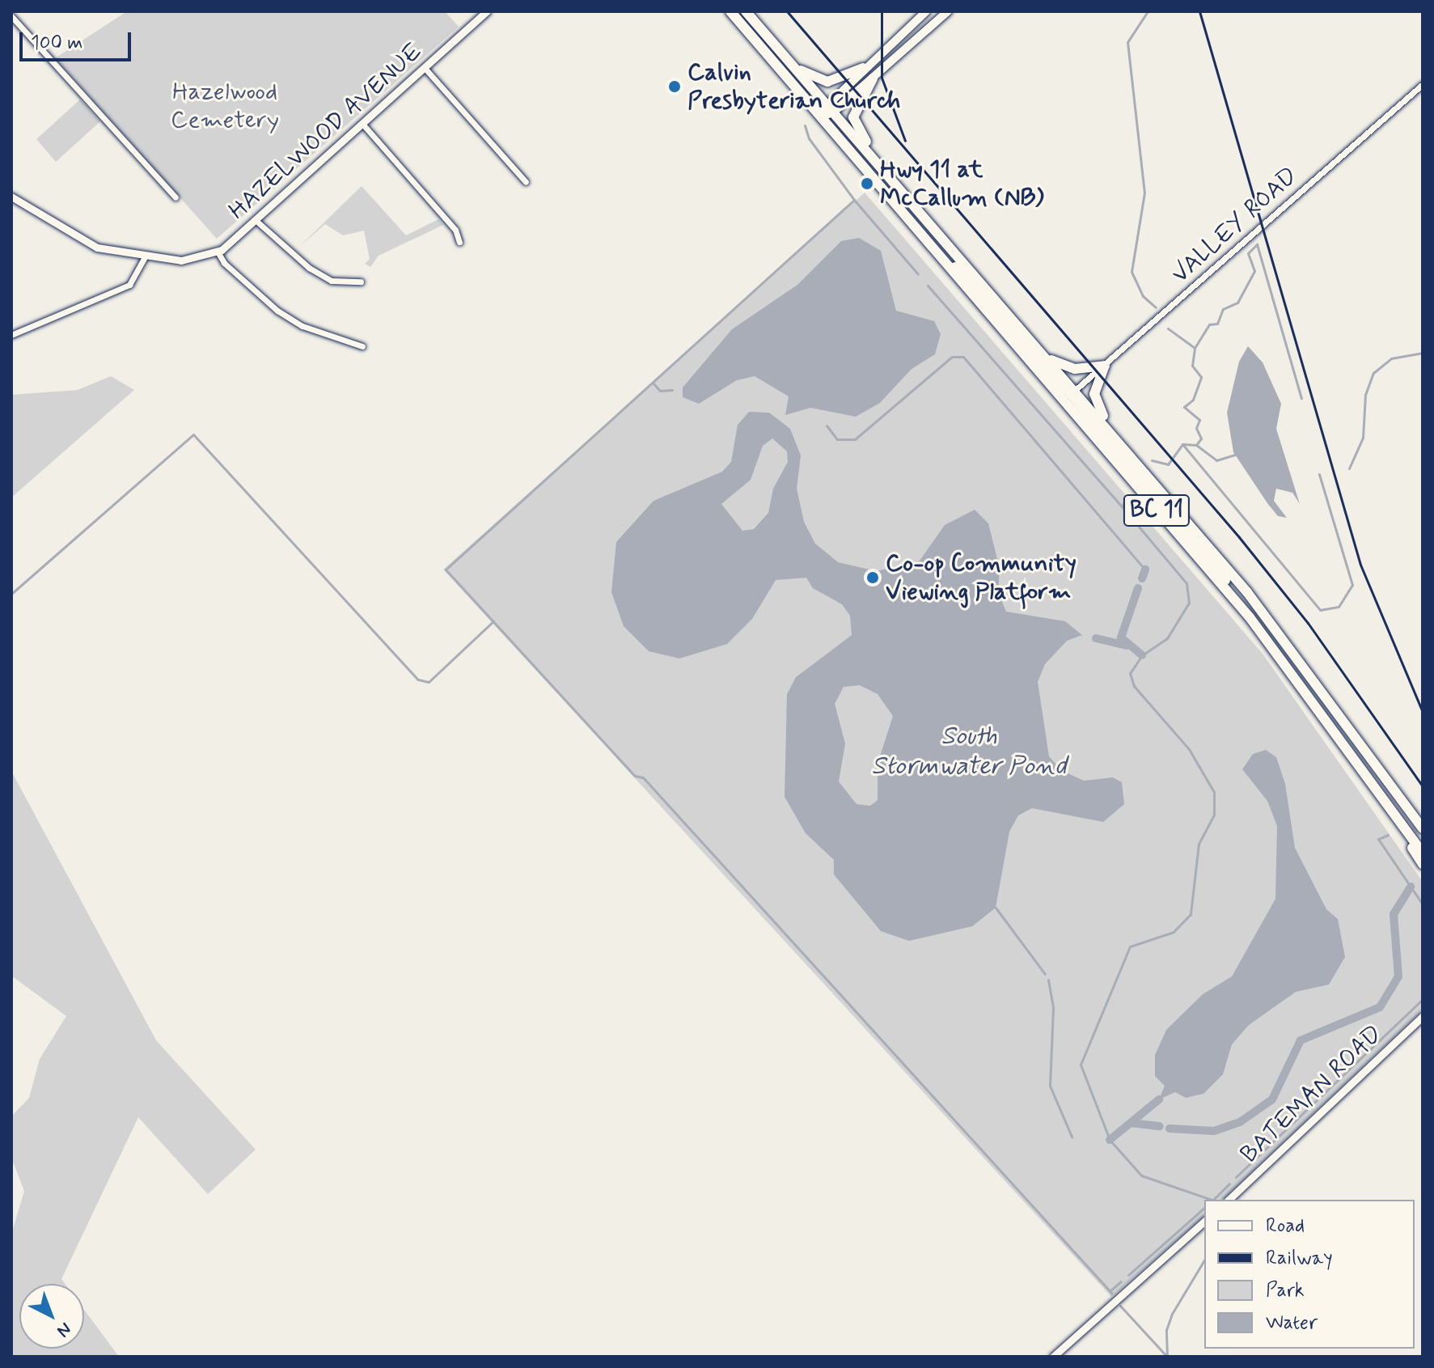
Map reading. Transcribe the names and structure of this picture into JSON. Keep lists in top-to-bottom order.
{
  "streets": {
    "highway": ["BC 11"],
    "street": ["HAZELWOOD AVENUE", "VALLEY ROAD", "BATEMAN ROAD"]
  },
  "crossings": [
    ["VALLEY ROAD", "BC 11"]
  ],
  "water": ["South Stormwater Pond"],
  "parks": ["Hazelwood Cemetery"],
  "places": ["Calvin Presbyterian Church", "Hwy 11 at McCallum (NB)", "Co-op Community Viewing Platform"],
  "legend": [
    "Road",
    "Railway",
    "Park",
    "Water"
  ],
  "scale_bar": "100 m",
  "north": "bottom right"
}
